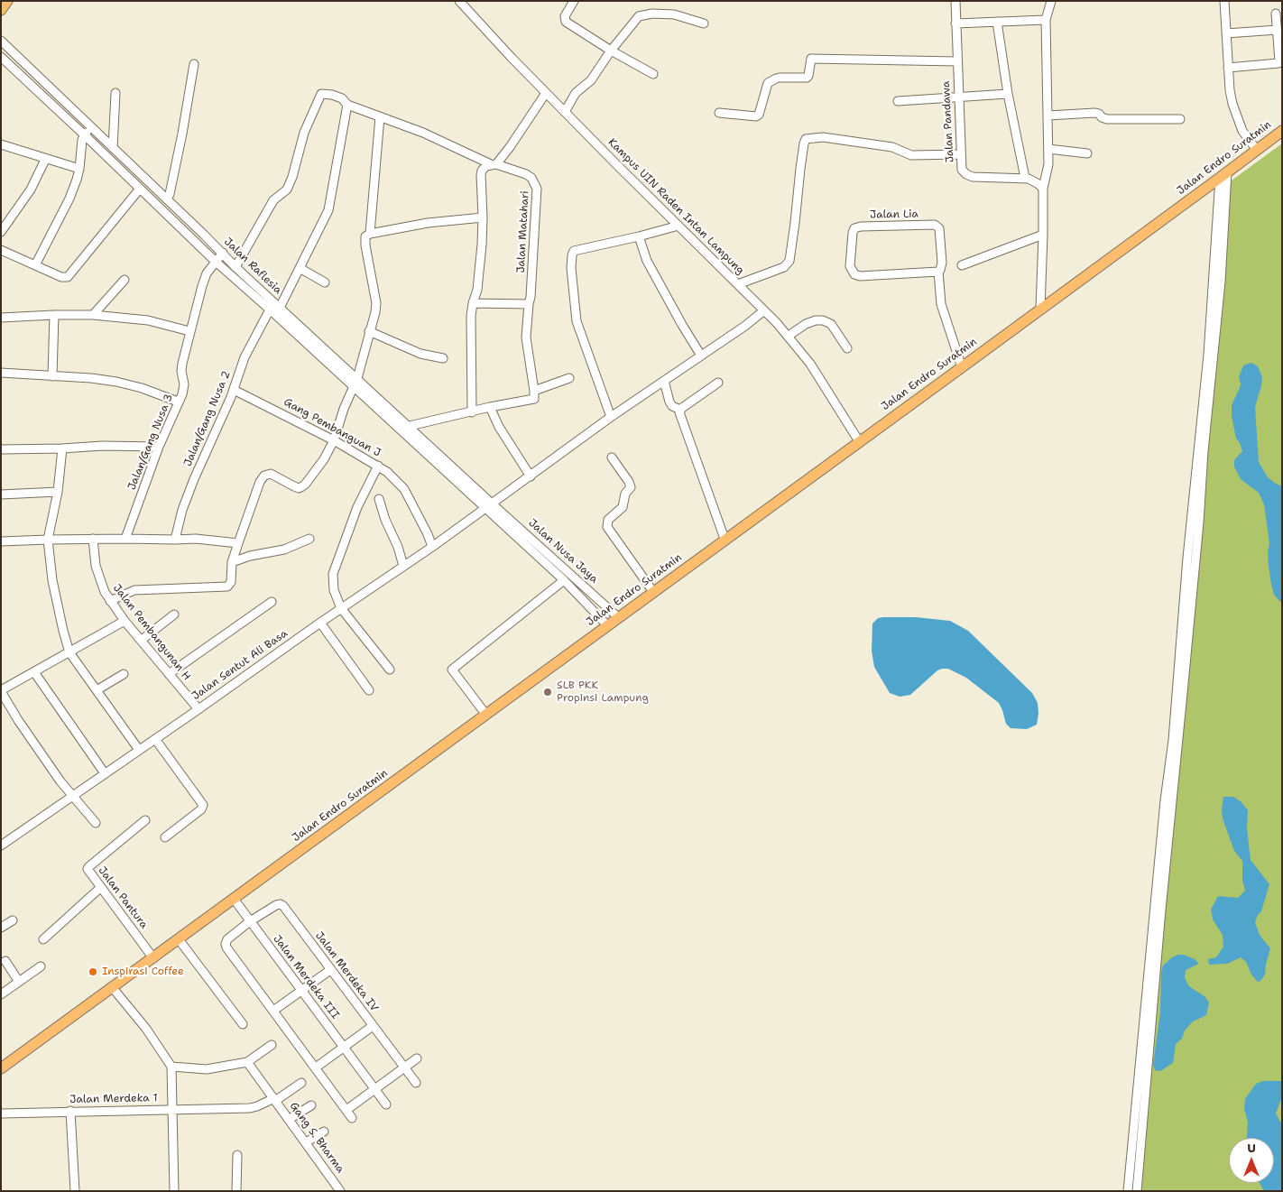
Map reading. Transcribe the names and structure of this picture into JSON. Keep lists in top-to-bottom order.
{
  "streets": {
    "main road": ["Jalan Endro Suratmin"],
    "street": [
      "Jalan Pandawa",
      "Kampus UIN Raden Intan Lampung",
      "Jalan Lia",
      "Jalan Matahari",
      "Jalan Raflesia",
      "Jalan/Gang Nusa 2",
      "Gang Pembanguan J",
      "Jalan/Gang Nusa 3",
      "Jalan Nusa Jaya",
      "Jalan Pembangunan H",
      "Jalan Sentut Ali Basa",
      "Jalan Pantura",
      "Jalan Merdeka IV",
      "Jalan Merdeka III",
      "Jalan Merdeka 1",
      "Gang S. Bharma"
    ]
  },
  "crossings": [
    ["Jalan Endro Suratmin", "Kampus UIN Raden Intan Lampung"],
    ["Jalan Endro Suratmin", "Jalan Lia"],
    ["Jalan Endro Suratmin", "Jalan Nusa Jaya"],
    ["Jalan Endro Suratmin", "Jalan Pantura"],
    ["Jalan Endro Suratmin", "Jalan Merdeka III"],
    ["Kampus UIN Raden Intan Lampung", "Jalan Sentut Ali Basa"],
    ["Jalan Matahari", "Jalan Raflesia"],
    ["Jalan Raflesia", "Jalan/Gang Nusa 2"],
    ["Jalan Raflesia", "Jalan/Gang Nusa 3"],
    ["Jalan Raflesia", "Jalan Nusa Jaya"],
    ["Jalan Raflesia", "Jalan Sentut Ali Basa"],
    ["Jalan/Gang Nusa 2", "Gang Pembanguan J"],
    ["Gang Pembanguan J", "Jalan Sentut Ali Basa"],
    ["Jalan Nusa Jaya", "Jalan Sentut Ali Basa"],
    ["Jalan Pembangunan H", "Jalan Sentut Ali Basa"],
    ["Jalan Merdeka IV", "Jalan Merdeka III"]
  ],
  "places": ["SLB PKK Propinsi Lampung", "Inspirasi Coffee"],
  "north": "top"
}
